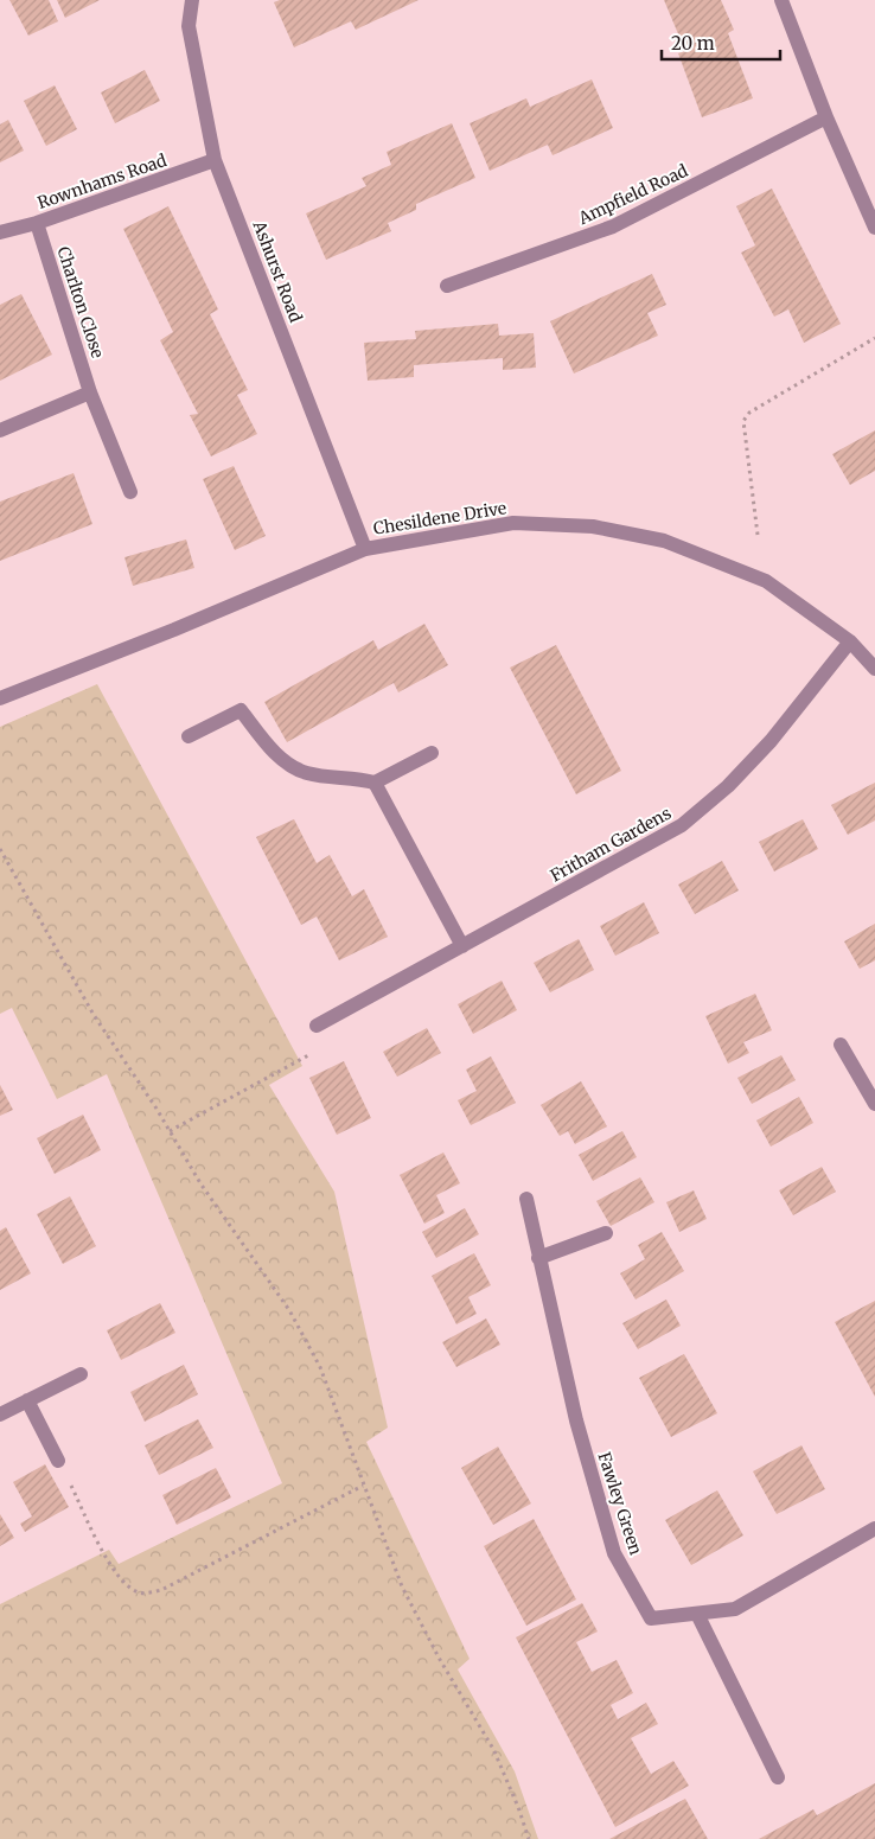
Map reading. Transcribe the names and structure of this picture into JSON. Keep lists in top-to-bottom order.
{
  "streets": {
    "street": [
      "Rownhams Road",
      "Ampfield Road",
      "Ashurst Road",
      "Charlton Close",
      "Chesildene Drive",
      "Fritham Gardens",
      "Fawley Green"
    ]
  },
  "crossings": [
    ["Rownhams Road", "Ashurst Road"],
    ["Rownhams Road", "Charlton Close"],
    ["Ashurst Road", "Chesildene Drive"],
    ["Chesildene Drive", "Fritham Gardens"]
  ],
  "scale_bar": "20 m"
}
